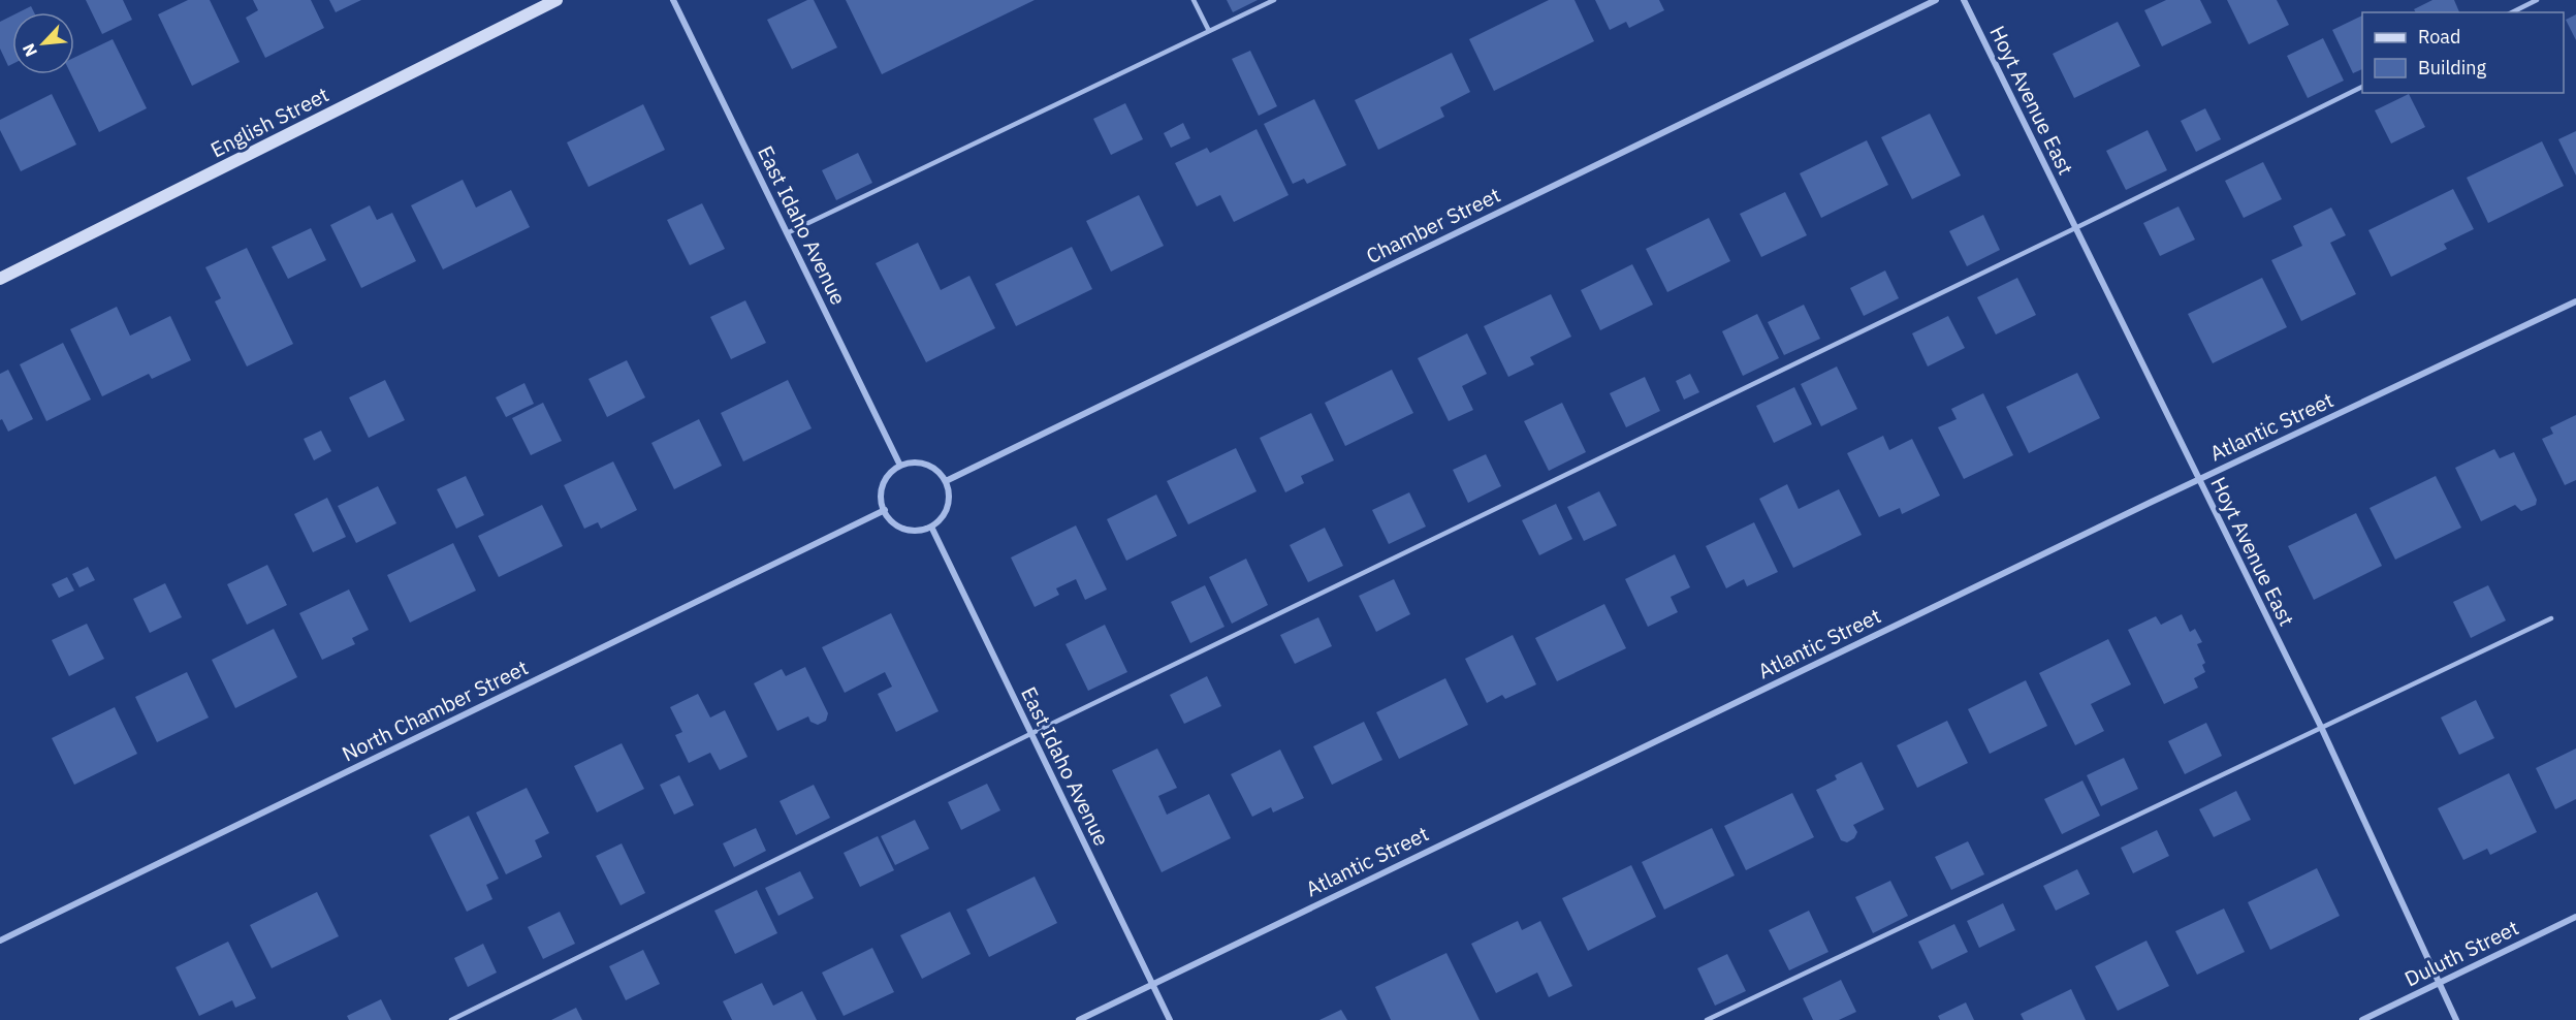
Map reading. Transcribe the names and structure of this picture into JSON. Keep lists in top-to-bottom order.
{
  "streets": {
    "street": [
      "Hoyt Avenue East",
      "English Street",
      "East Idaho Avenue",
      "Chamber Street",
      "Atlantic Street",
      "North Chamber Street",
      "Duluth Street"
    ]
  },
  "crossings": [
    ["Hoyt Avenue East", "Atlantic Street"],
    ["Hoyt Avenue East", "Duluth Street"],
    ["East Idaho Avenue", "Chamber Street"],
    ["East Idaho Avenue", "Atlantic Street"],
    ["East Idaho Avenue", "North Chamber Street"],
    ["Chamber Street", "North Chamber Street"]
  ],
  "legend": ["Road", "Building"],
  "north": "bottom left"
}
